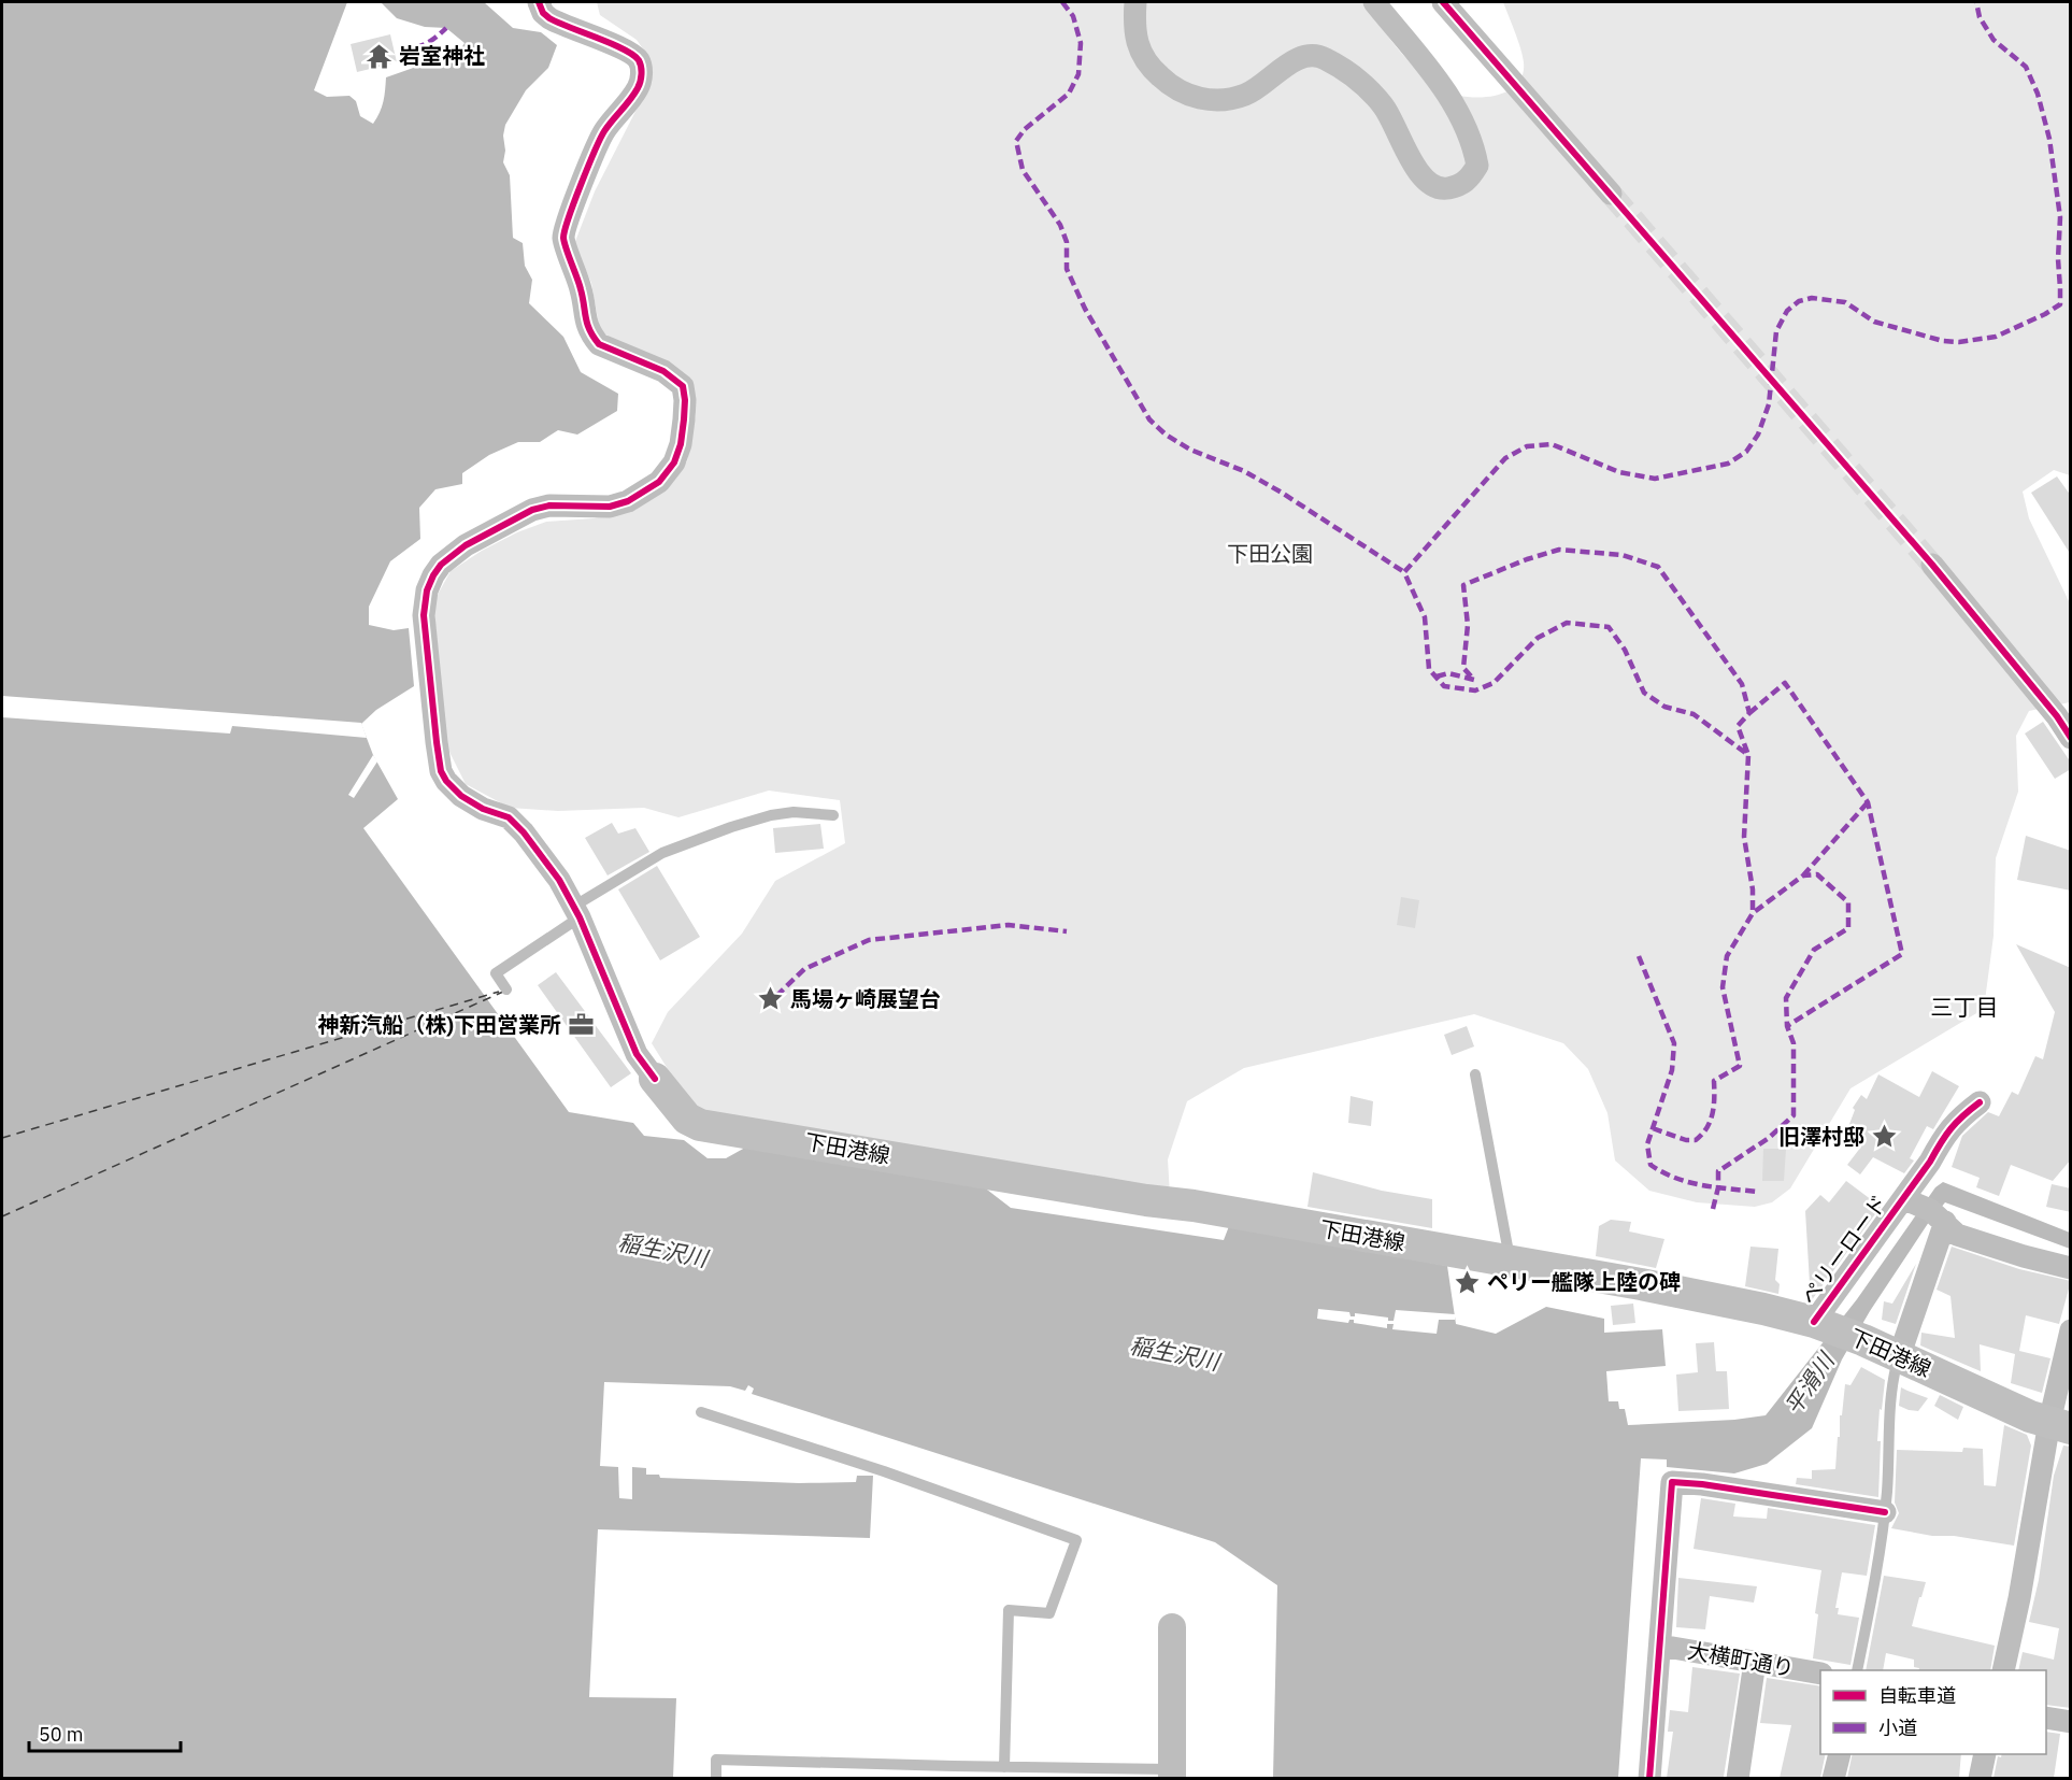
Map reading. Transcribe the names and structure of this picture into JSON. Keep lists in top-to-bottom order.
{
  "streets": {
    "main road": ["下田港線"],
    "street": ["ペリーロード", "大横町通り"]
  },
  "crossings": [
    ["下田港線", "ペリーロード"]
  ],
  "districts": ["三丁目"],
  "water": ["稲生沢川", "平滑川"],
  "parks": ["下田公園"],
  "places": {
    "temple": ["岩室神社"],
    "place": ["馬場ヶ崎展望台", "旧澤村邸", "ペリー艦隊上陸の碑"],
    "office": ["神新汽船（株)下田営業所"]
  },
  "legend": ["自転車道", "小道"],
  "scale_bar": "50 m"
}
